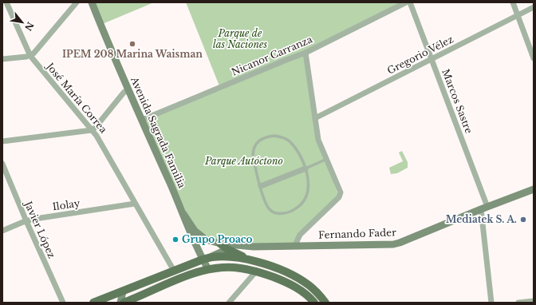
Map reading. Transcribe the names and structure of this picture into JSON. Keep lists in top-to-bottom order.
{
  "streets": {
    "main road": ["Avenida Sagrada Familia", "Fernando Fader"],
    "street": [
      "Gregorio Vélez",
      "Nicanor Carranza",
      "José María Correa",
      "Marcos Sastre",
      "Ilolay",
      "Javier López"
    ]
  },
  "crossings": [
    ["Gregorio Vélez", "Marcos Sastre"],
    ["Nicanor Carranza", "Avenida Sagrada Familia"],
    ["José María Correa", "Ilolay"],
    ["Marcos Sastre", "Fernando Fader"],
    ["Avenida Sagrada Familia", "Fernando Fader"],
    ["Ilolay", "Javier López"]
  ],
  "parks": ["Parque de las Naciones", "Parque Autóctono"],
  "places": ["IPEM 208 Marina Waisman", "Mediatek S. A.", "Grupo Proaco"],
  "north": "bottom right"
}
